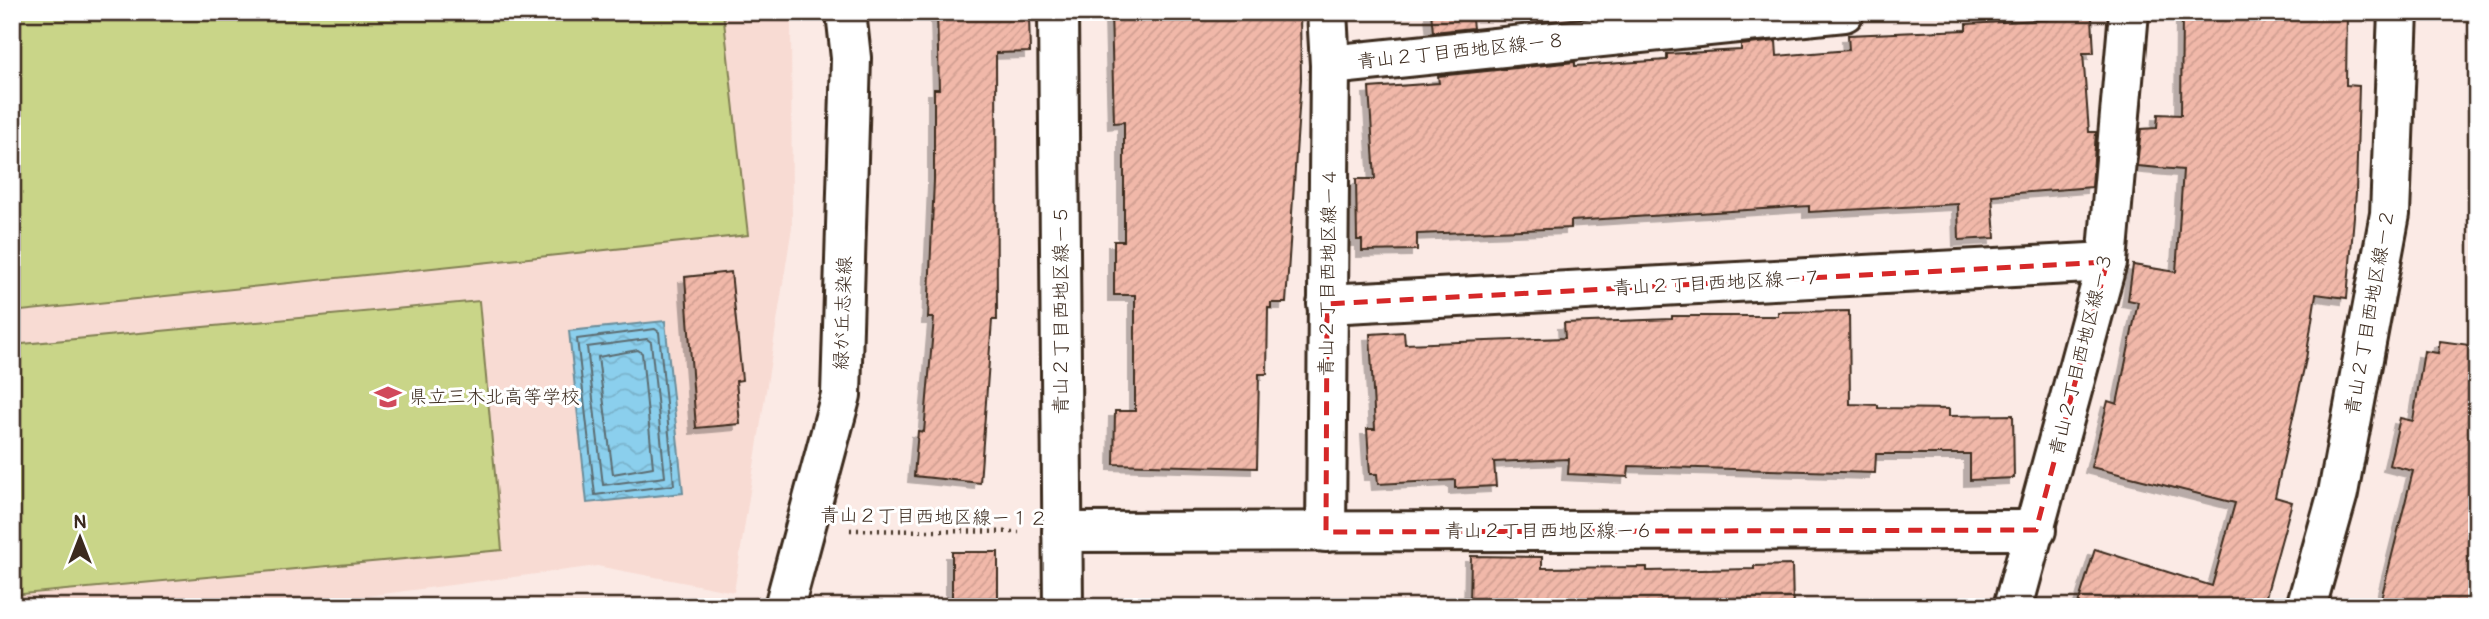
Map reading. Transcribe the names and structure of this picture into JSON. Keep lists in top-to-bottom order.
{
  "streets": {
    "street": [
      "青山２丁目西地区線ー８",
      "青山２丁目西地区線ー４",
      "青山２丁目西地区線ー７",
      "青山２丁目西地区線ー５",
      "青山２丁目西地区線ー２",
      "緑が丘志染線",
      "青山２丁目西地区線ー３",
      "青山２丁目西地区線ー６"
    ],
    "path": ["青山２丁目西地区線ー１２"]
  },
  "crossings": [
    ["青山２丁目西地区線ー８", "青山２丁目西地区線ー４"],
    ["青山２丁目西地区線ー４", "青山２丁目西地区線ー７"],
    ["青山２丁目西地区線ー４", "青山２丁目西地区線ー６"],
    ["青山２丁目西地区線ー７", "青山２丁目西地区線ー３"],
    ["青山２丁目西地区線ー５", "青山２丁目西地区線ー１２"],
    ["青山２丁目西地区線ー５", "青山２丁目西地区線ー６"],
    ["緑が丘志染線", "青山２丁目西地区線ー１２"],
    ["青山２丁目西地区線ー３", "青山２丁目西地区線ー６"],
    ["青山２丁目西地区線ー１２", "青山２丁目西地区線ー６"]
  ],
  "places": {
    "school or university": ["県立三木北高等学校"]
  },
  "north": "top"
}
